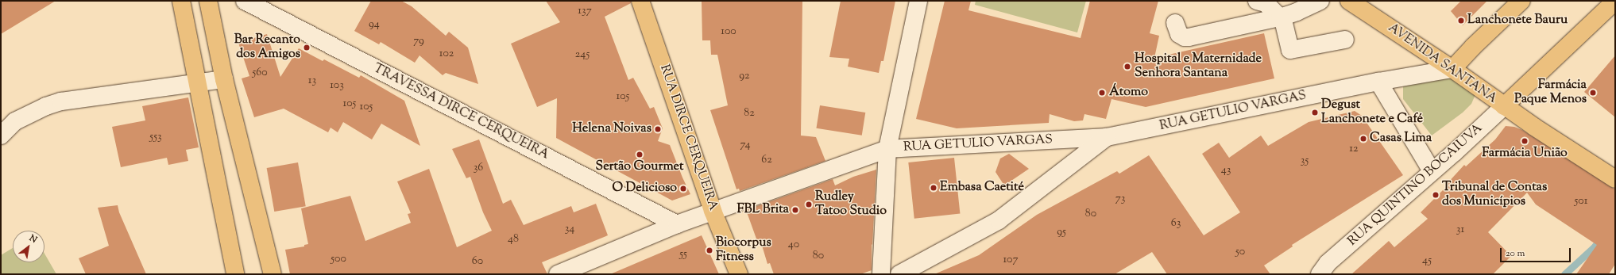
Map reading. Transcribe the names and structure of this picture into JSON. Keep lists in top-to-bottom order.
{
  "streets": {
    "main road": ["AVENIDA SANTANA", "RUA DIRCE CERQUEIRA"],
    "street": ["RUA GETULIO VARGAS", "TRAVESSA DIRCE CERQUEIRA", "RUA QUINTINO BOCAIUVA"]
  },
  "crossings": [
    ["AVENIDA SANTANA", "RUA GETULIO VARGAS"],
    ["AVENIDA SANTANA", "RUA QUINTINO BOCAIUVA"],
    ["RUA GETULIO VARGAS", "TRAVESSA DIRCE CERQUEIRA"],
    ["RUA GETULIO VARGAS", "RUA DIRCE CERQUEIRA"]
  ],
  "places": [
    "Lanchonete Bauru",
    "Bar Recanto dos Amigos",
    "Hospital e Maternidade Senhora Santana",
    "Átomo",
    "Farmácia Paque Menos",
    "Degust Lanchonete e Café",
    "Helena Noivas",
    "Casas Lima",
    "Farmácia União",
    "Sertão Gourmet",
    "Embasa Caetité",
    "O Delicioso",
    "Tribunal de Contas dos Municípios",
    "Rudley Tatoo Studio",
    "FBL Brita",
    "Biocorpus Fitness"
  ],
  "house_numbers": [
    "137",
    "94",
    "100",
    "79",
    "102",
    "245",
    "560",
    "92",
    "13",
    "103",
    "105",
    "105",
    "105",
    "82",
    "553",
    "74",
    "12",
    "62",
    "35",
    "36",
    "43",
    "73",
    "501",
    "80",
    "63",
    "34",
    "31",
    "95",
    "48",
    "40",
    "50",
    "55",
    "80",
    "500",
    "107",
    "45",
    "60"
  ],
  "scale_bar": "20 m",
  "north": "top right"
}
